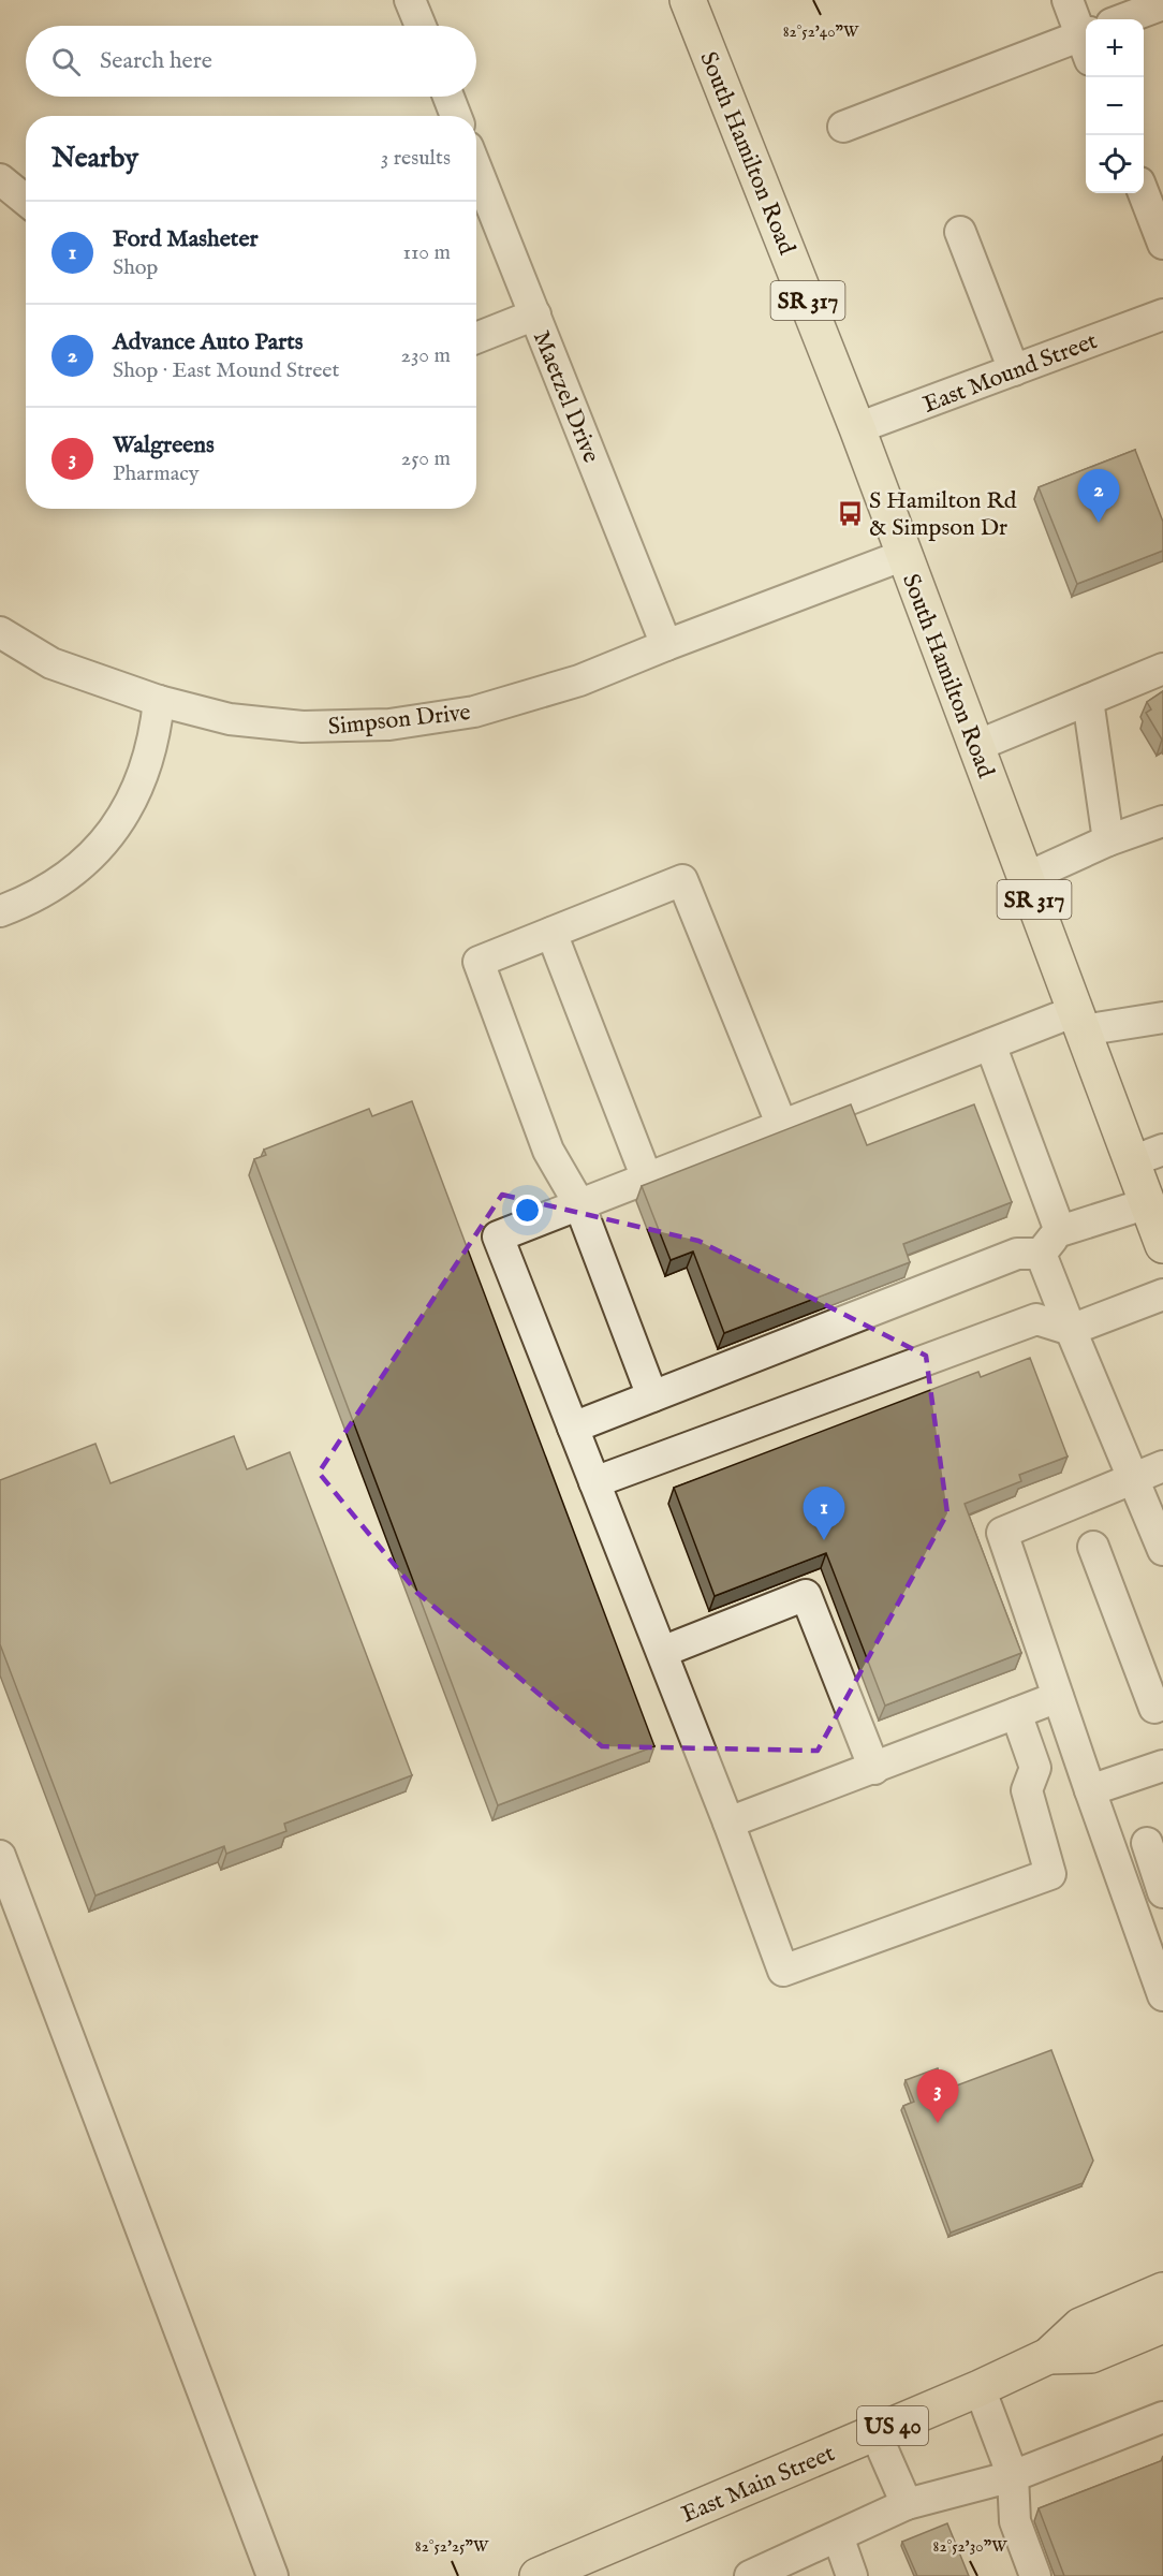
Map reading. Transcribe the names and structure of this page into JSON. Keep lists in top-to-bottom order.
{
  "streets": {
    "main road": [
      "South Hamilton Road",
      "SR 317",
      "US 40",
      "East Main Street"
    ],
    "street": ["East Mound Street", "Maetzel Drive", "Simpson Drive"]
  },
  "crossings": [
    ["South Hamilton Road", "East Mound Street"],
    ["South Hamilton Road", "Simpson Drive"],
    ["Maetzel Drive", "Simpson Drive"]
  ],
  "places": {
    "bus stop": ["S Hamilton Rd & Simpson Dr"]
  },
  "page": {
    "map_buttons": ["+", "−"],
    "search": "Search here",
    "heading": ["Nearby", "3 results"],
    "list": [
      {
        "mark": "1",
        "name": "Ford Masheter",
        "note": "Shop",
        "value": "110 m"
      },
      {
        "mark": "2",
        "name": "Advance Auto Parts",
        "note": "Shop · East Mound Street",
        "value": "230 m"
      },
      {
        "mark": "3",
        "name": "Walgreens",
        "note": "Pharmacy",
        "value": "250 m"
      }
    ],
    "pins": ["2", "1", "3"]
  },
  "coordinates": ["82°52'40\"W", "82°52'25\"W", "82°52'30\"W"]
}
